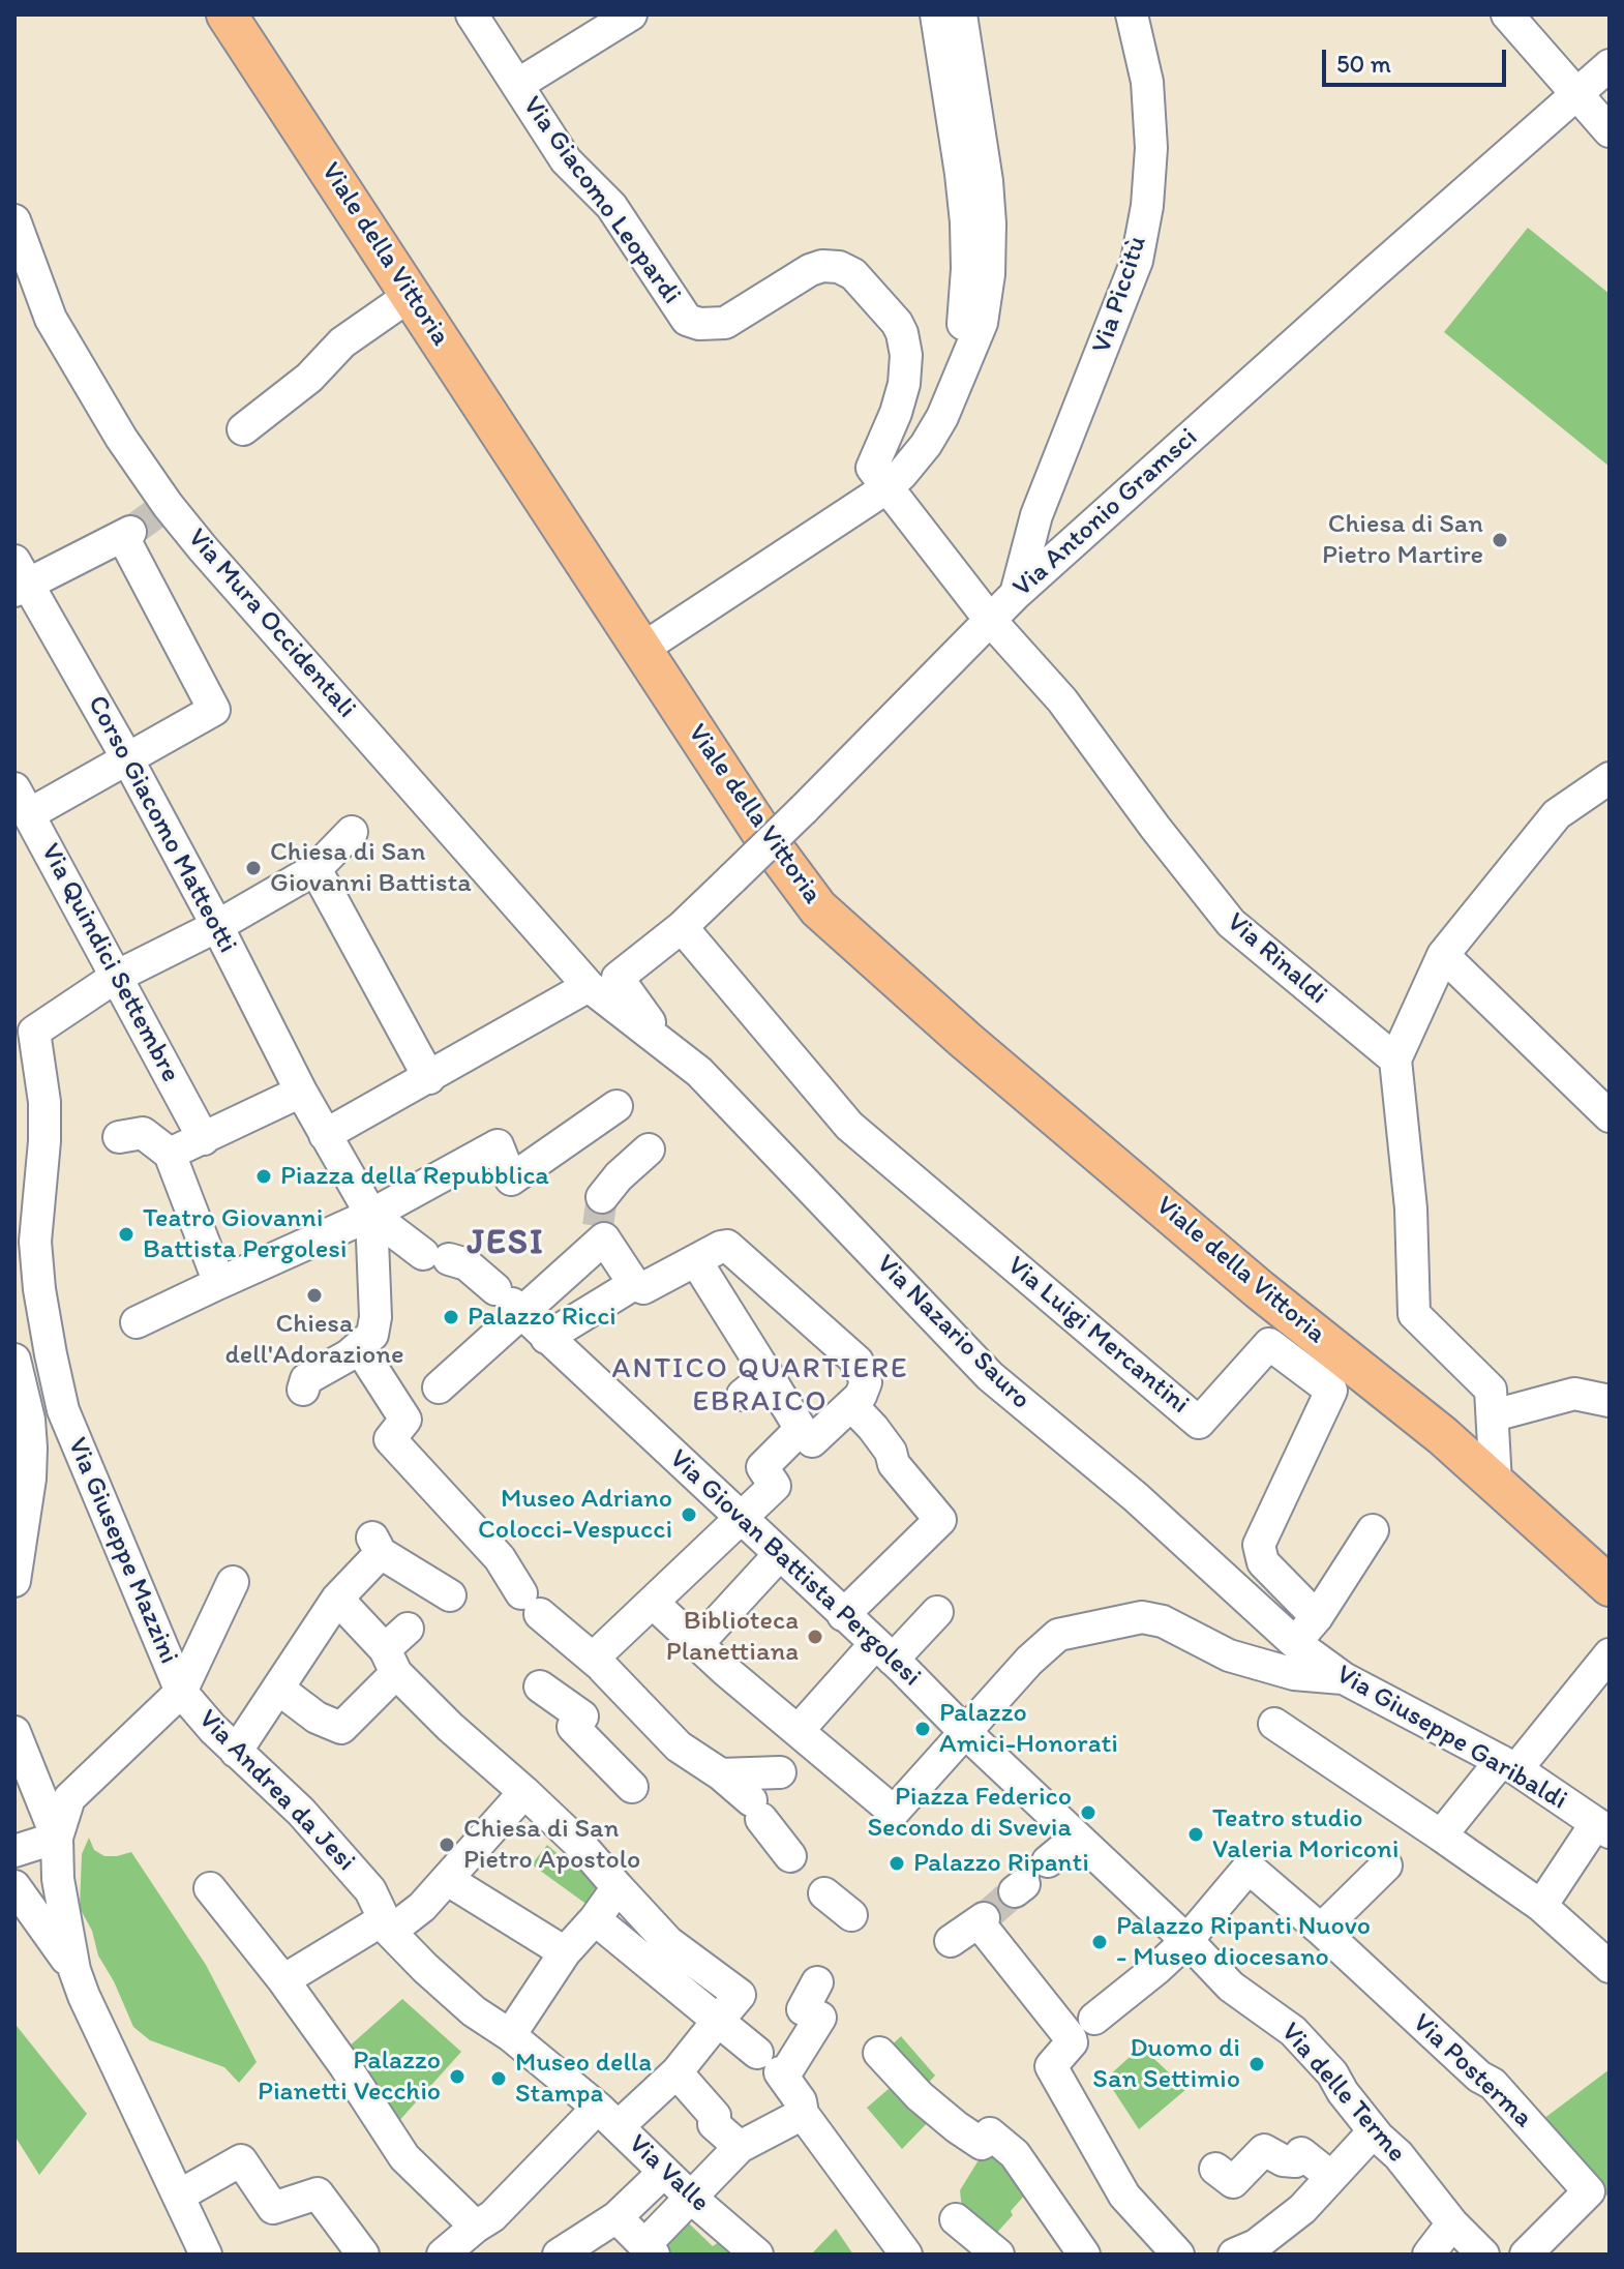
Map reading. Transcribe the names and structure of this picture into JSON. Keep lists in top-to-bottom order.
{
  "streets": {
    "main road": ["Viale della Vittoria"],
    "street": [
      "Via Giacomo Leopardi",
      "Via Piccitù",
      "Via Antonio Gramsci",
      "Via Mura Occidentali",
      "Corso Giacomo Matteotti",
      "Via Rinaldi",
      "Via Quindici Settembre",
      "Via Nazario Sauro",
      "Via Luigi Mercantini",
      "Via Giuseppe Mazzini",
      "Via Giovan Battista Pergolesi",
      "Via Giuseppe Garibaldi",
      "Via Andrea da Jesi",
      "Via Posterma",
      "Via delle Terme",
      "Via Valle"
    ]
  },
  "crossings": [
    ["Via Giacomo Leopardi", "Via Rinaldi"],
    ["Via Piccitù", "Via Antonio Gramsci"],
    ["Via Antonio Gramsci", "Via Mura Occidentali"],
    ["Via Antonio Gramsci", "Via Rinaldi"],
    ["Via Antonio Gramsci", "Via Nazario Sauro"],
    ["Via Antonio Gramsci", "Via Luigi Mercantini"],
    ["Via Mura Occidentali", "Via Nazario Sauro"],
    ["Corso Giacomo Matteotti", "Via Giuseppe Mazzini"],
    ["Via Quindici Settembre", "Via Giuseppe Mazzini"],
    ["Via Nazario Sauro", "Via Giuseppe Garibaldi"],
    ["Via Giuseppe Mazzini", "Via Andrea da Jesi"],
    ["Via Andrea da Jesi", "Via Valle"],
    ["Via Posterma", "Via delle Terme"]
  ],
  "districts": ["JESI", "ANTICO QUARTIERE EBRAICO"],
  "places": [
    "Chiesa di San Pietro Martire",
    "Chiesa di San Giovanni Battista",
    "Piazza della Repubblica",
    "Teatro Giovanni Battista Pergolesi",
    "Chiesa dell'Adorazione",
    "Palazzo Ricci",
    "Museo Adriano Colocci-Vespucci",
    "Biblioteca Planettiana",
    "Palazzo Amici-Honorati",
    "Piazza Federico Secondo di Svevia",
    "Teatro studio Valeria Moriconi",
    "Chiesa di San Pietro Apostolo",
    "Palazzo Ripanti",
    "Palazzo Ripanti Nuovo - Museo diocesano",
    "Duomo di San Settimio",
    "Palazzo Pianetti Vecchio",
    "Museo della Stampa"
  ],
  "scale_bar": "50 m"
}
